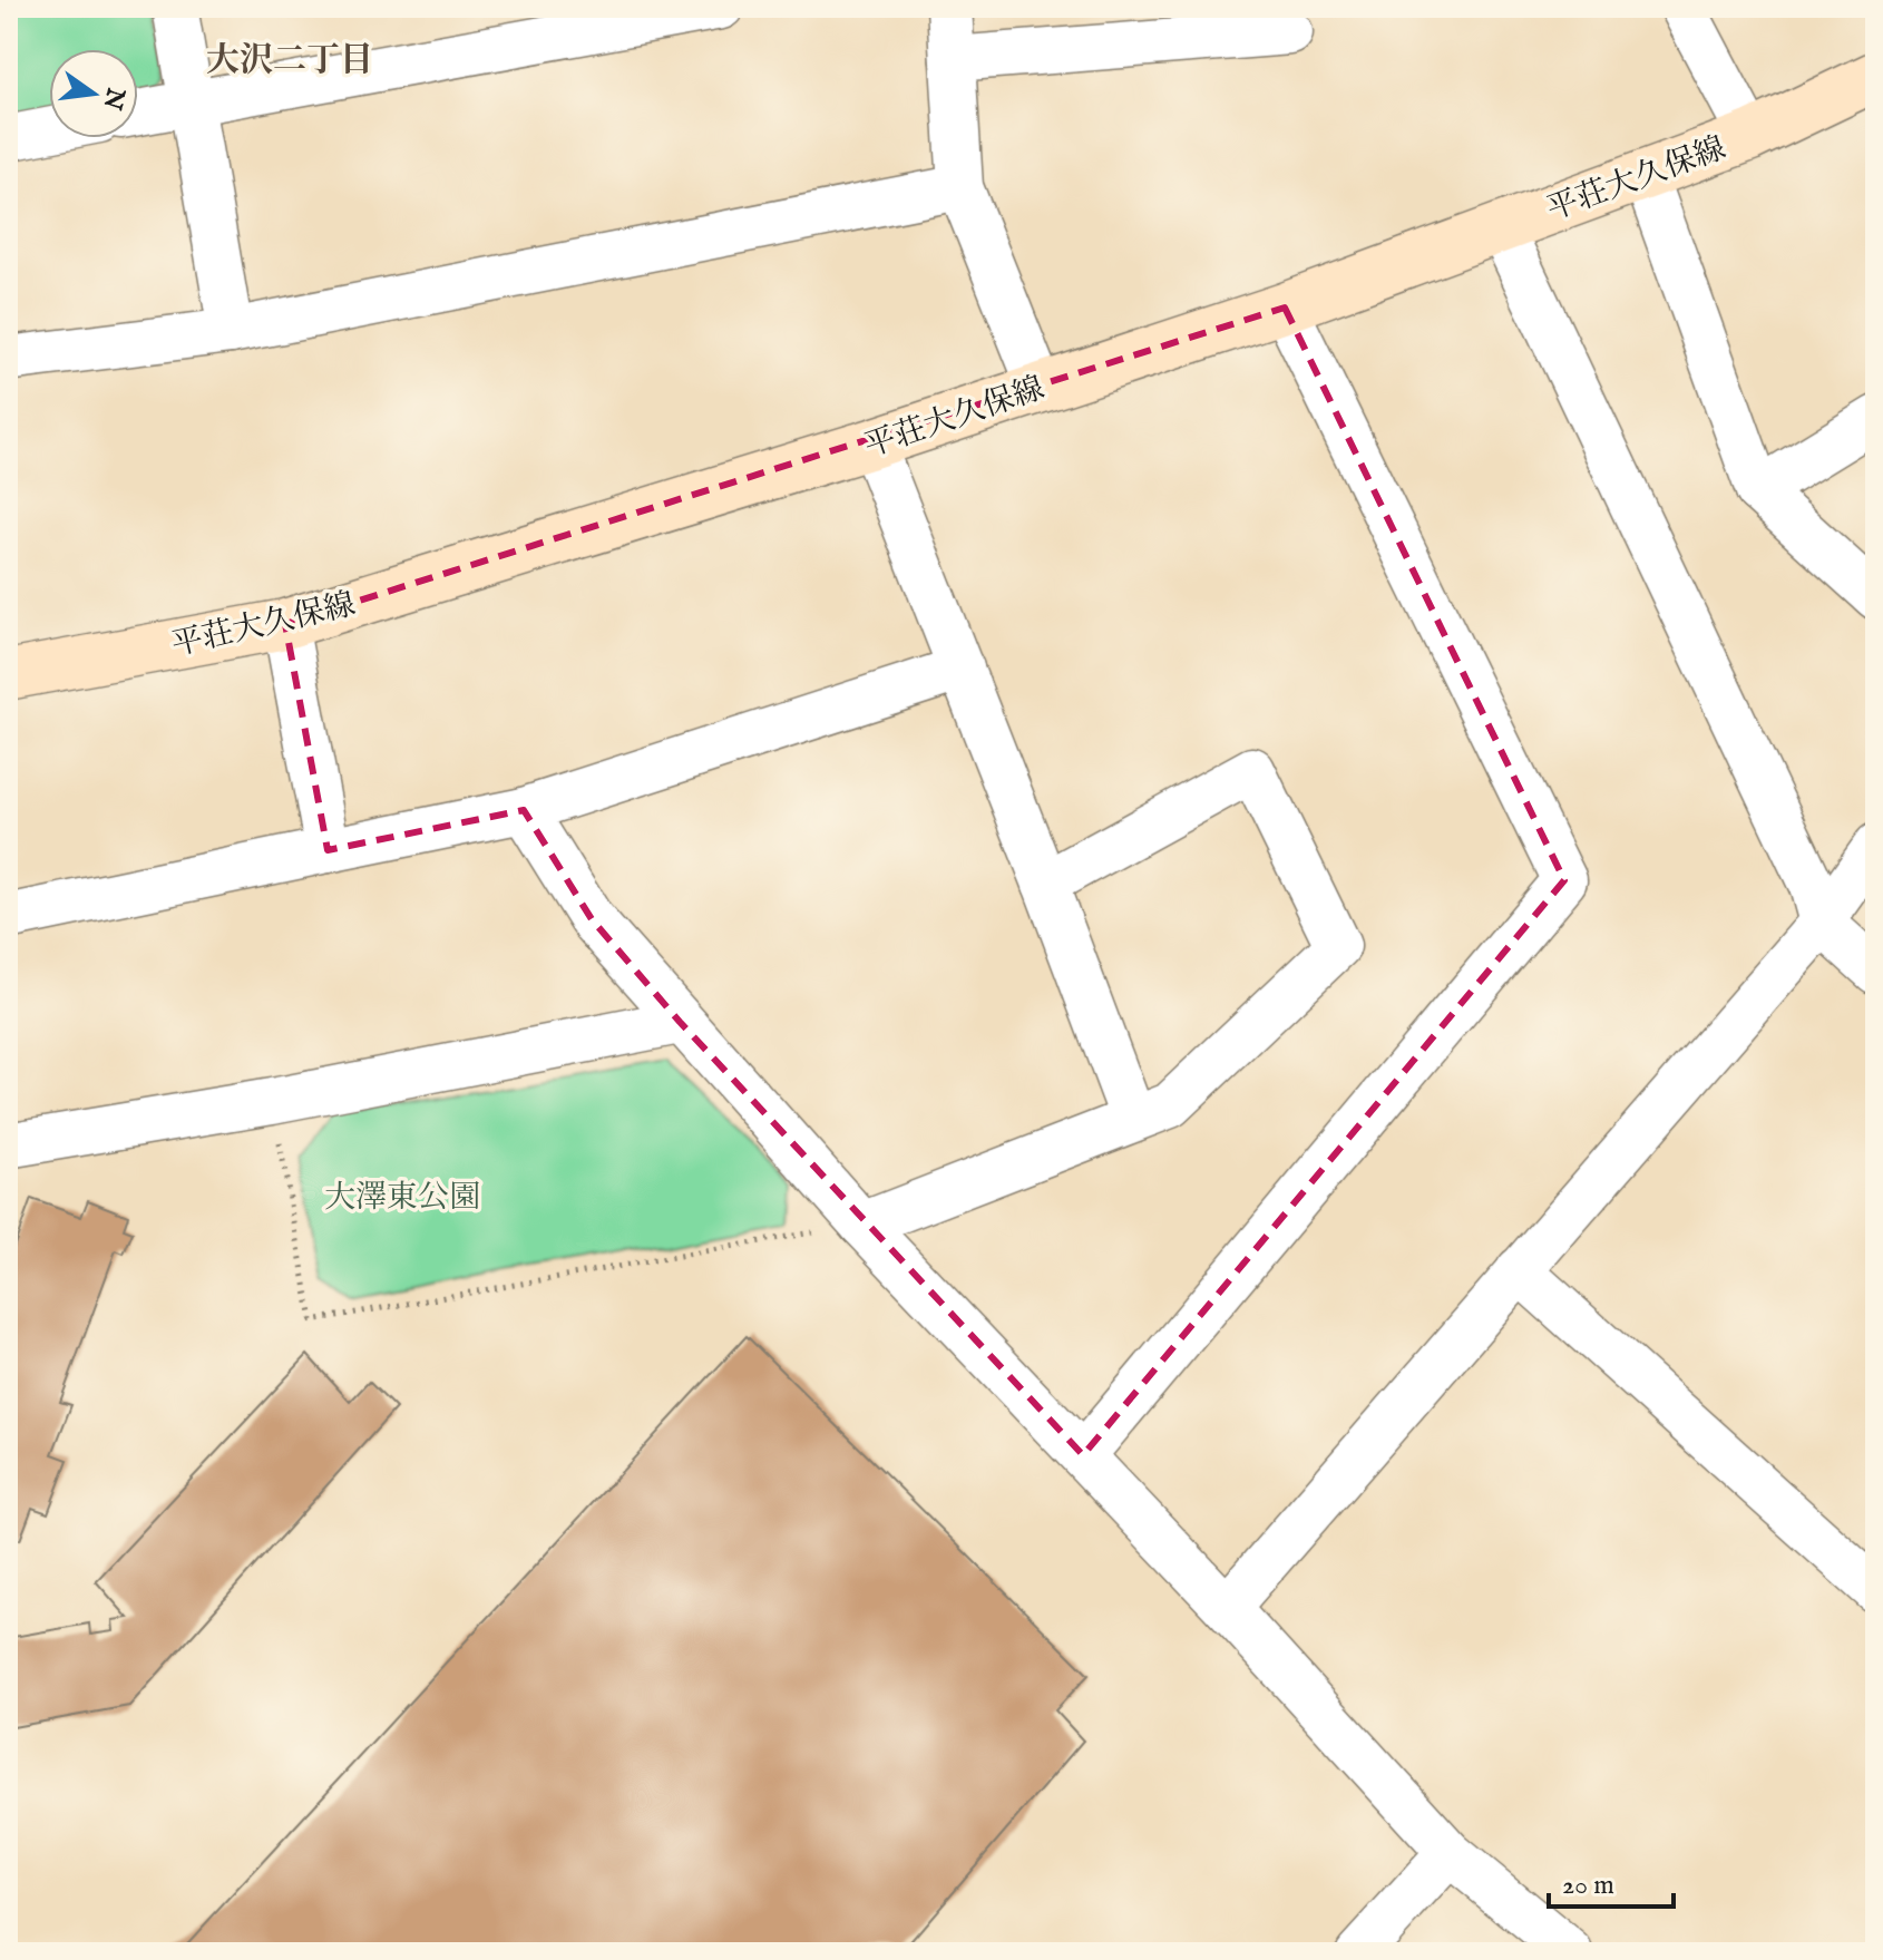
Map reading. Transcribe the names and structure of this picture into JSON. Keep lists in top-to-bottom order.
{
  "streets": {
    "main road": ["平荘大久保線"]
  },
  "districts": ["大沢二丁目"],
  "parks": ["大澤東公園"],
  "scale_bar": "20 m",
  "north": "right"
}
